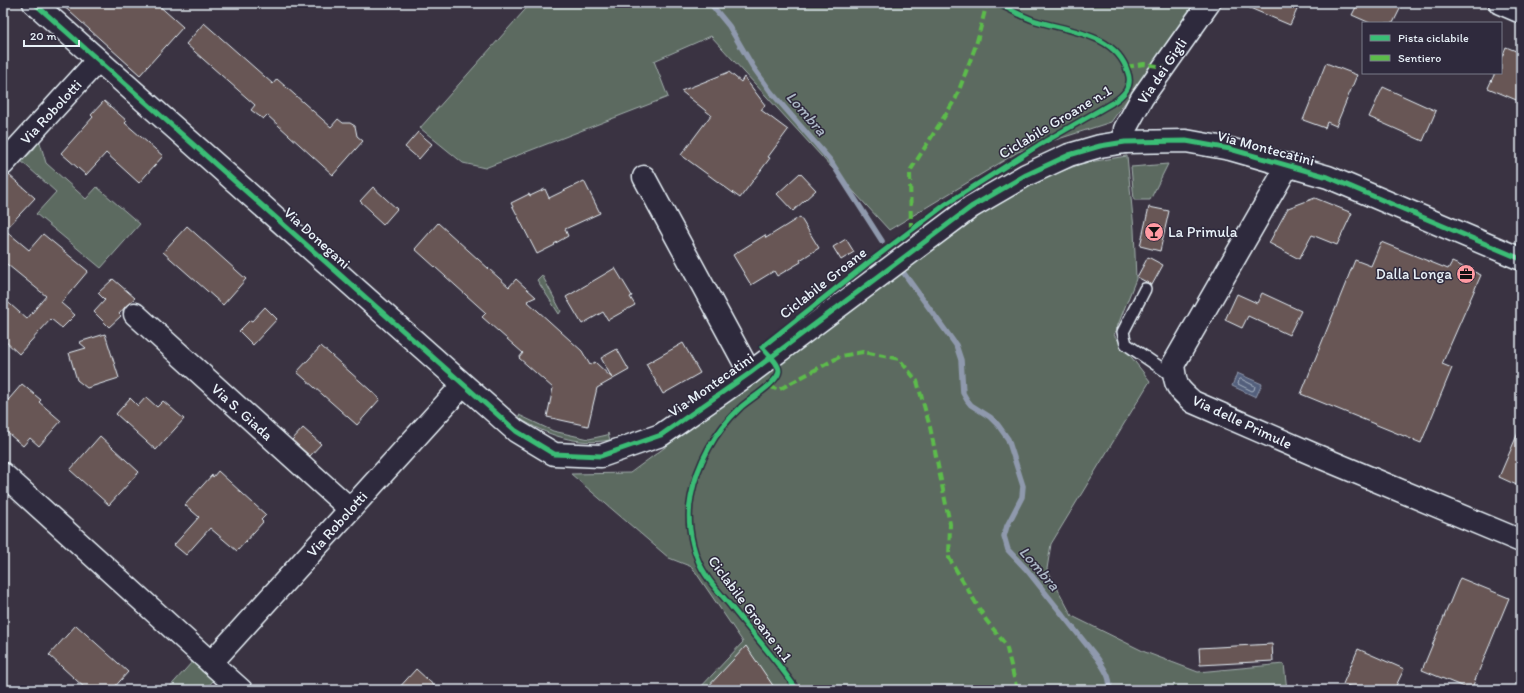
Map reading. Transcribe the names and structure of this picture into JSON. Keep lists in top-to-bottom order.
{
  "streets": {
    "street": [
      "Via dei Gigli",
      "Via Robolotti",
      "Via Montecatini",
      "Via Donegani",
      "Via S. Giada",
      "Via delle Primule"
    ],
    "cycle path": ["Ciclabile Groane n.1"]
  },
  "crossings": [
    ["Via dei Gigli", "Via Montecatini"],
    ["Via Robolotti", "Via Donegani"],
    ["Via Robolotti", "Via S. Giada"],
    ["Via Montecatini", "Via Donegani"]
  ],
  "water": ["Lombra"],
  "places": {
    "bar": ["La Primula"],
    "office": ["Dalla Longa"]
  },
  "legend": ["Pista ciclabile", "Sentiero"],
  "scale_bar": "20 m"
}
